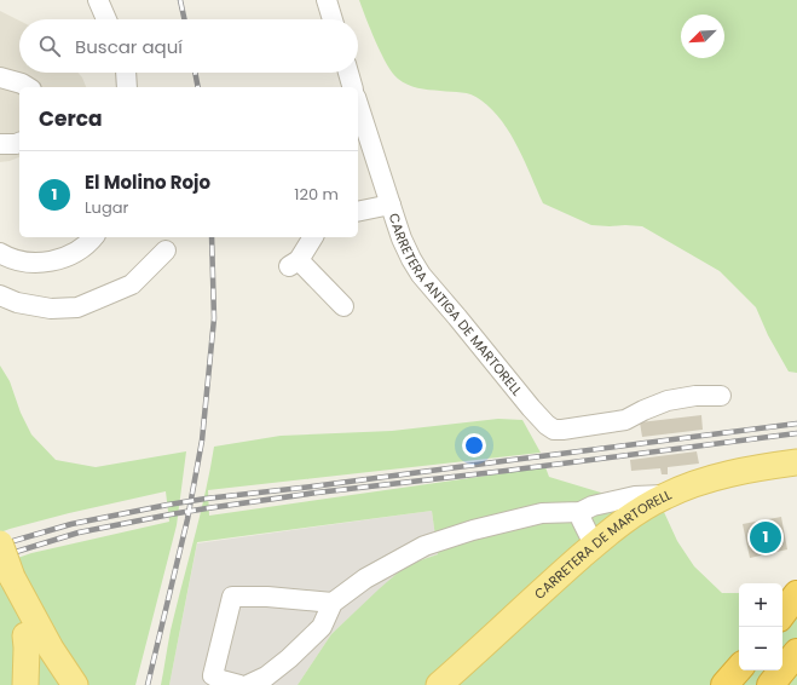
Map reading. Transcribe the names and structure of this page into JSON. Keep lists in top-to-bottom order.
{
  "streets": {
    "main road": ["CARRETERA DE MARTORELL"],
    "street": ["CARRETERA ANTIGA DE MARTORELL"]
  },
  "north": "bottom left",
  "page": {
    "search": "Buscar aquí",
    "heading": "Cerca",
    "list": [
      {
        "mark": "1",
        "name": "El Molino Rojo",
        "note": "Lugar",
        "value": "120 m"
      }
    ],
    "pins": "1",
    "map_buttons": ["+", "−"]
  }
}
